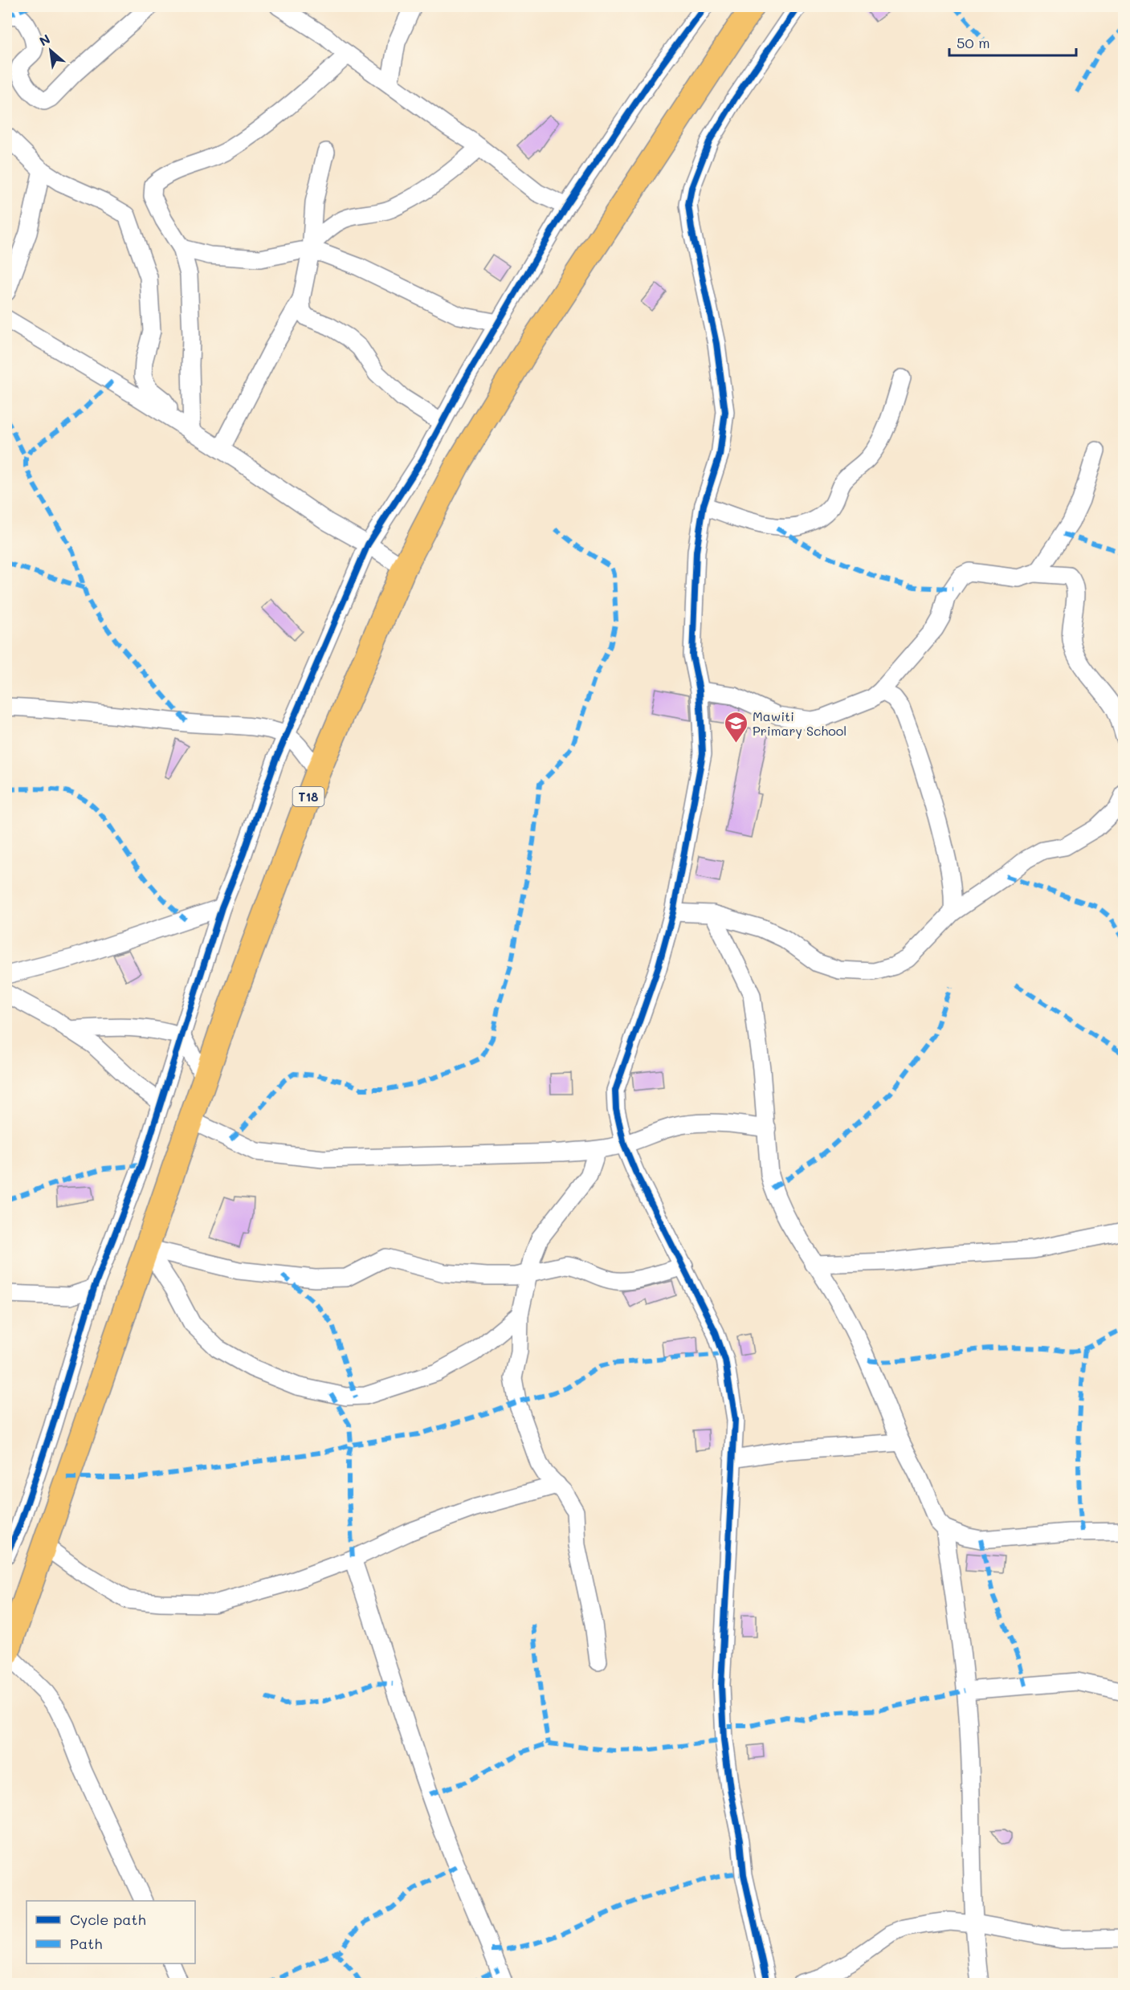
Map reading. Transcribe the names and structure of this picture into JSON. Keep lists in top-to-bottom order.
{
  "streets": {
    "highway": ["T18"]
  },
  "places": {
    "school or university": ["Mawiti Primary School"]
  },
  "legend": ["Cycle path", "Path"],
  "scale_bar": "50 m",
  "north": "top left"
}
